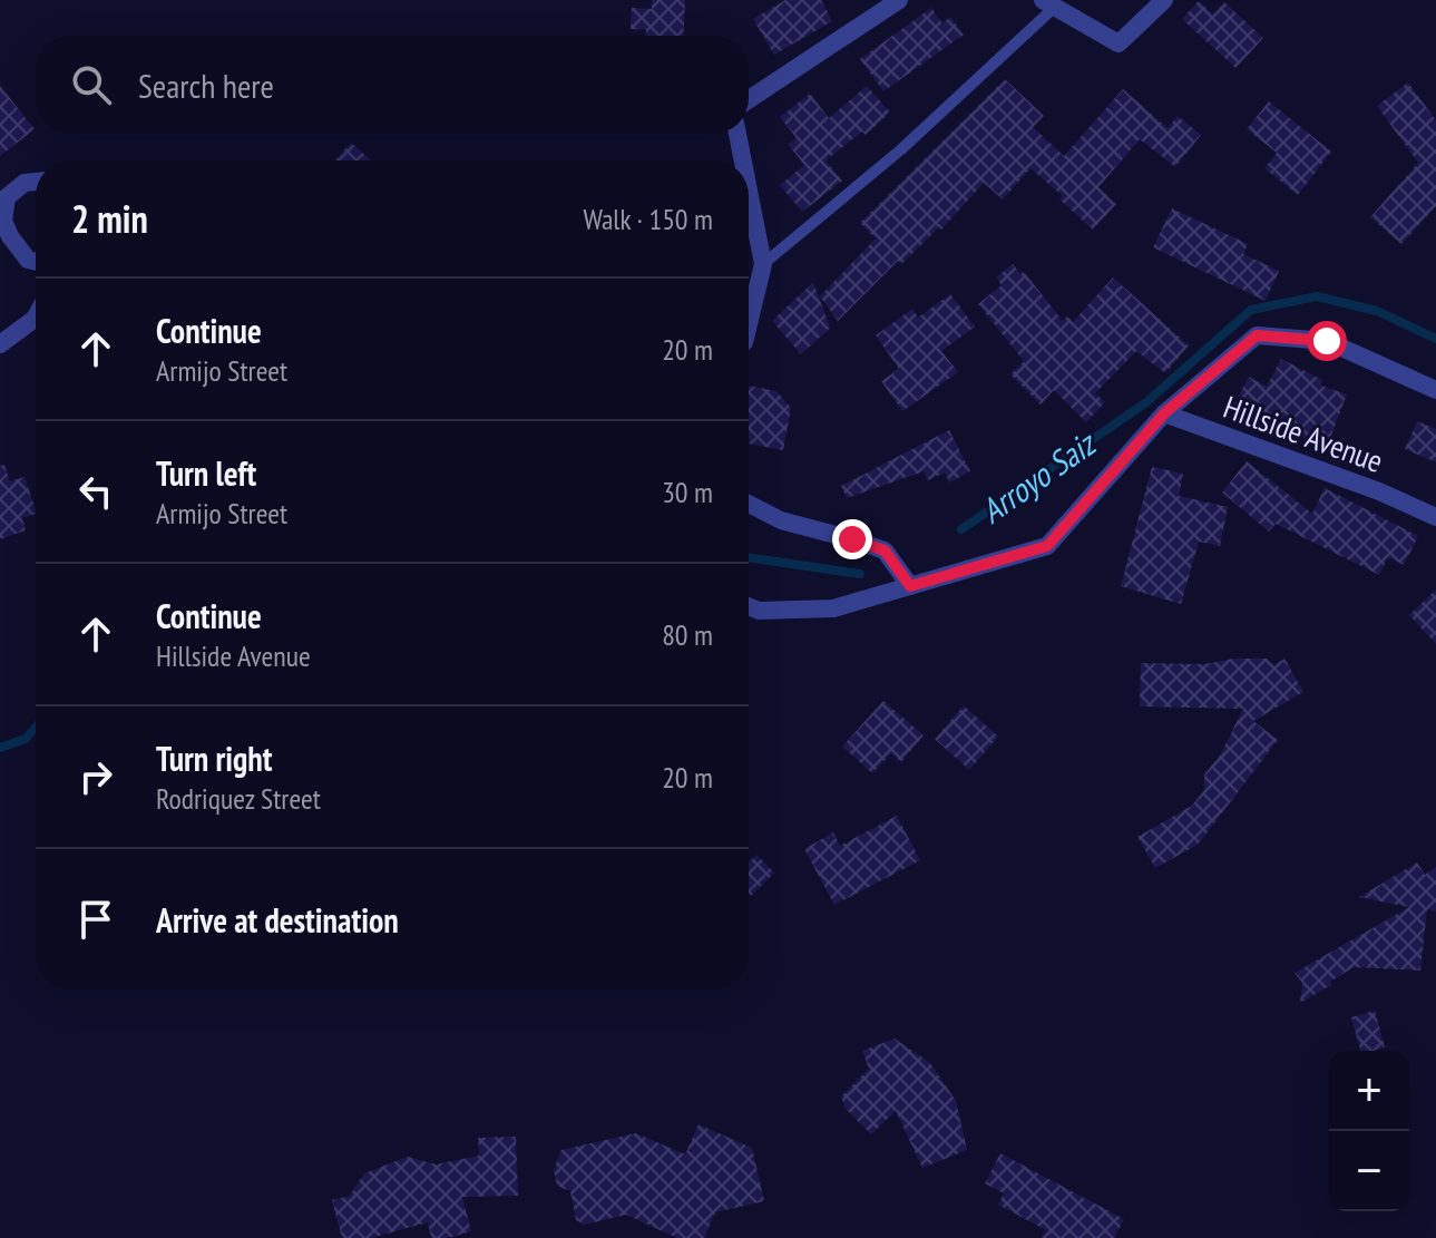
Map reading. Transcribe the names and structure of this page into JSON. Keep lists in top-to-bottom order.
{
  "streets": {
    "street": ["Hillside Avenue"]
  },
  "water": ["Arroyo Saiz"],
  "page": {
    "search": "Search here",
    "heading": ["2 min", "Walk · 150 m"],
    "list": [
      ["Continue", "Armijo Street", "20 m"],
      ["Turn left", "Armijo Street", "30 m"],
      ["Continue", "Hillside Avenue", "80 m"],
      ["Turn right", "Rodriquez Street", "20 m"],
      "Arrive at destination"
    ],
    "map_buttons": ["+", "−"]
  }
}
